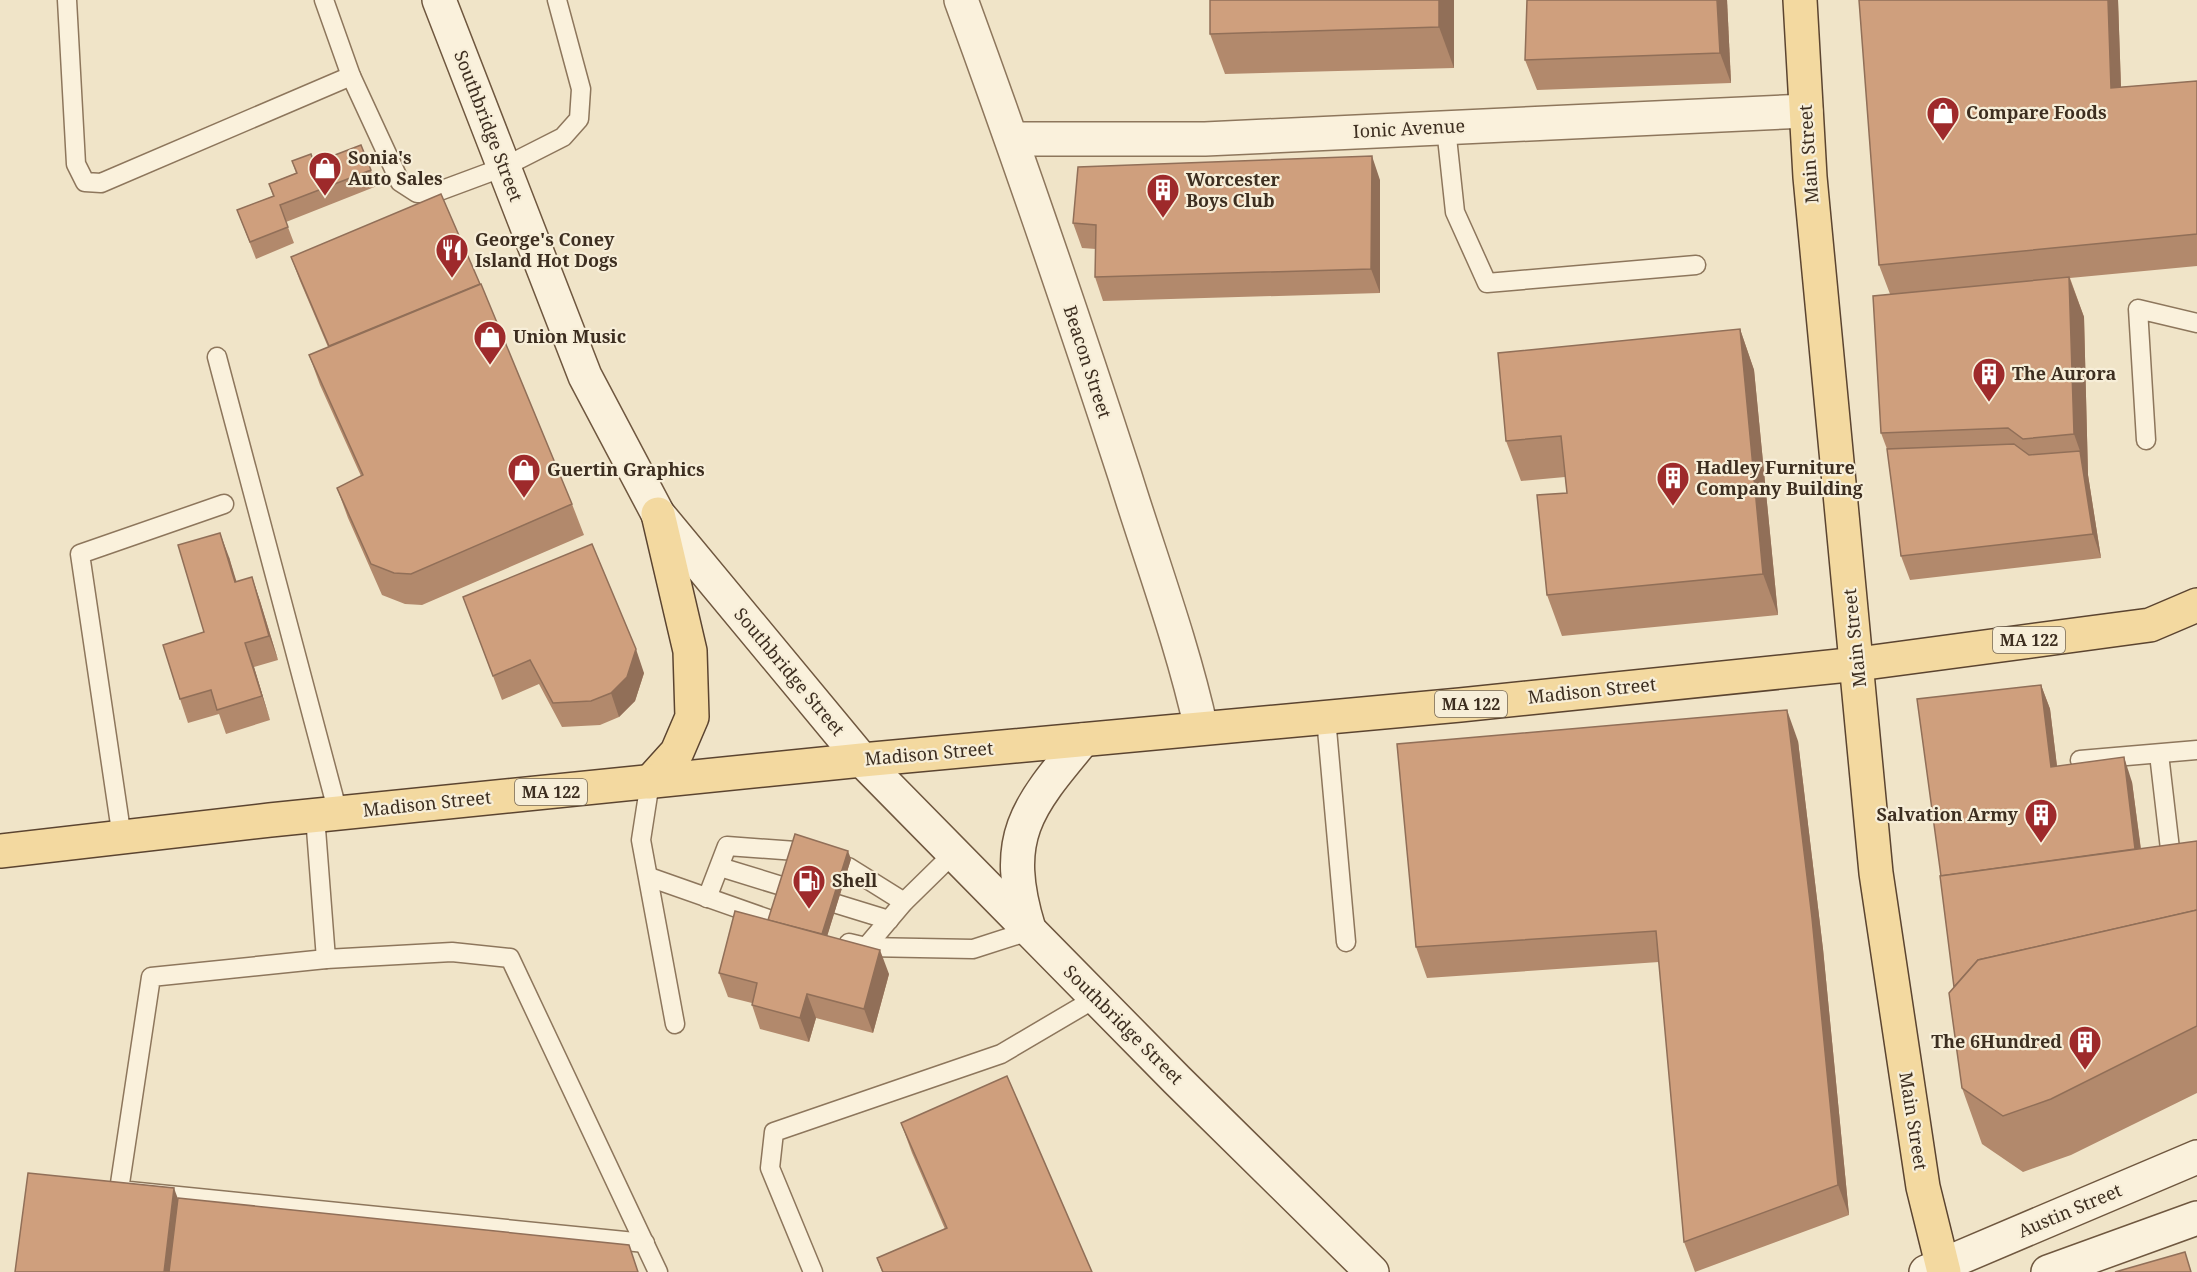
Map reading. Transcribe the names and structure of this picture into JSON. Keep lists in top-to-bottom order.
{
  "streets": {
    "main road": [
      "Southbridge Street",
      "Ionic Avenue",
      "Main Street",
      "Beacon Street",
      "MA 122",
      "Madison Street",
      "Austin Street"
    ]
  },
  "crossings": [
    ["Southbridge Street", "Madison Street"],
    ["Ionic Avenue", "Main Street"],
    ["Ionic Avenue", "Beacon Street"],
    ["Main Street", "MA 122"],
    ["Main Street", "Madison Street"],
    ["Main Street", "Austin Street"],
    ["Beacon Street", "Madison Street"],
    ["MA 122", "Madison Street"]
  ],
  "places": {
    "shop": [
      "Compare Foods",
      "Sonia's Auto Sales",
      "Union Music",
      "Guertin Graphics"
    ],
    "building": [
      "Worcester Boys Club",
      "The Aurora",
      "Hadley Furniture Company Building",
      "Salvation Army",
      "The 6Hundred"
    ],
    "restaurant": ["George's Coney Island Hot Dogs"],
    "fuel station": ["Shell"]
  }
}
